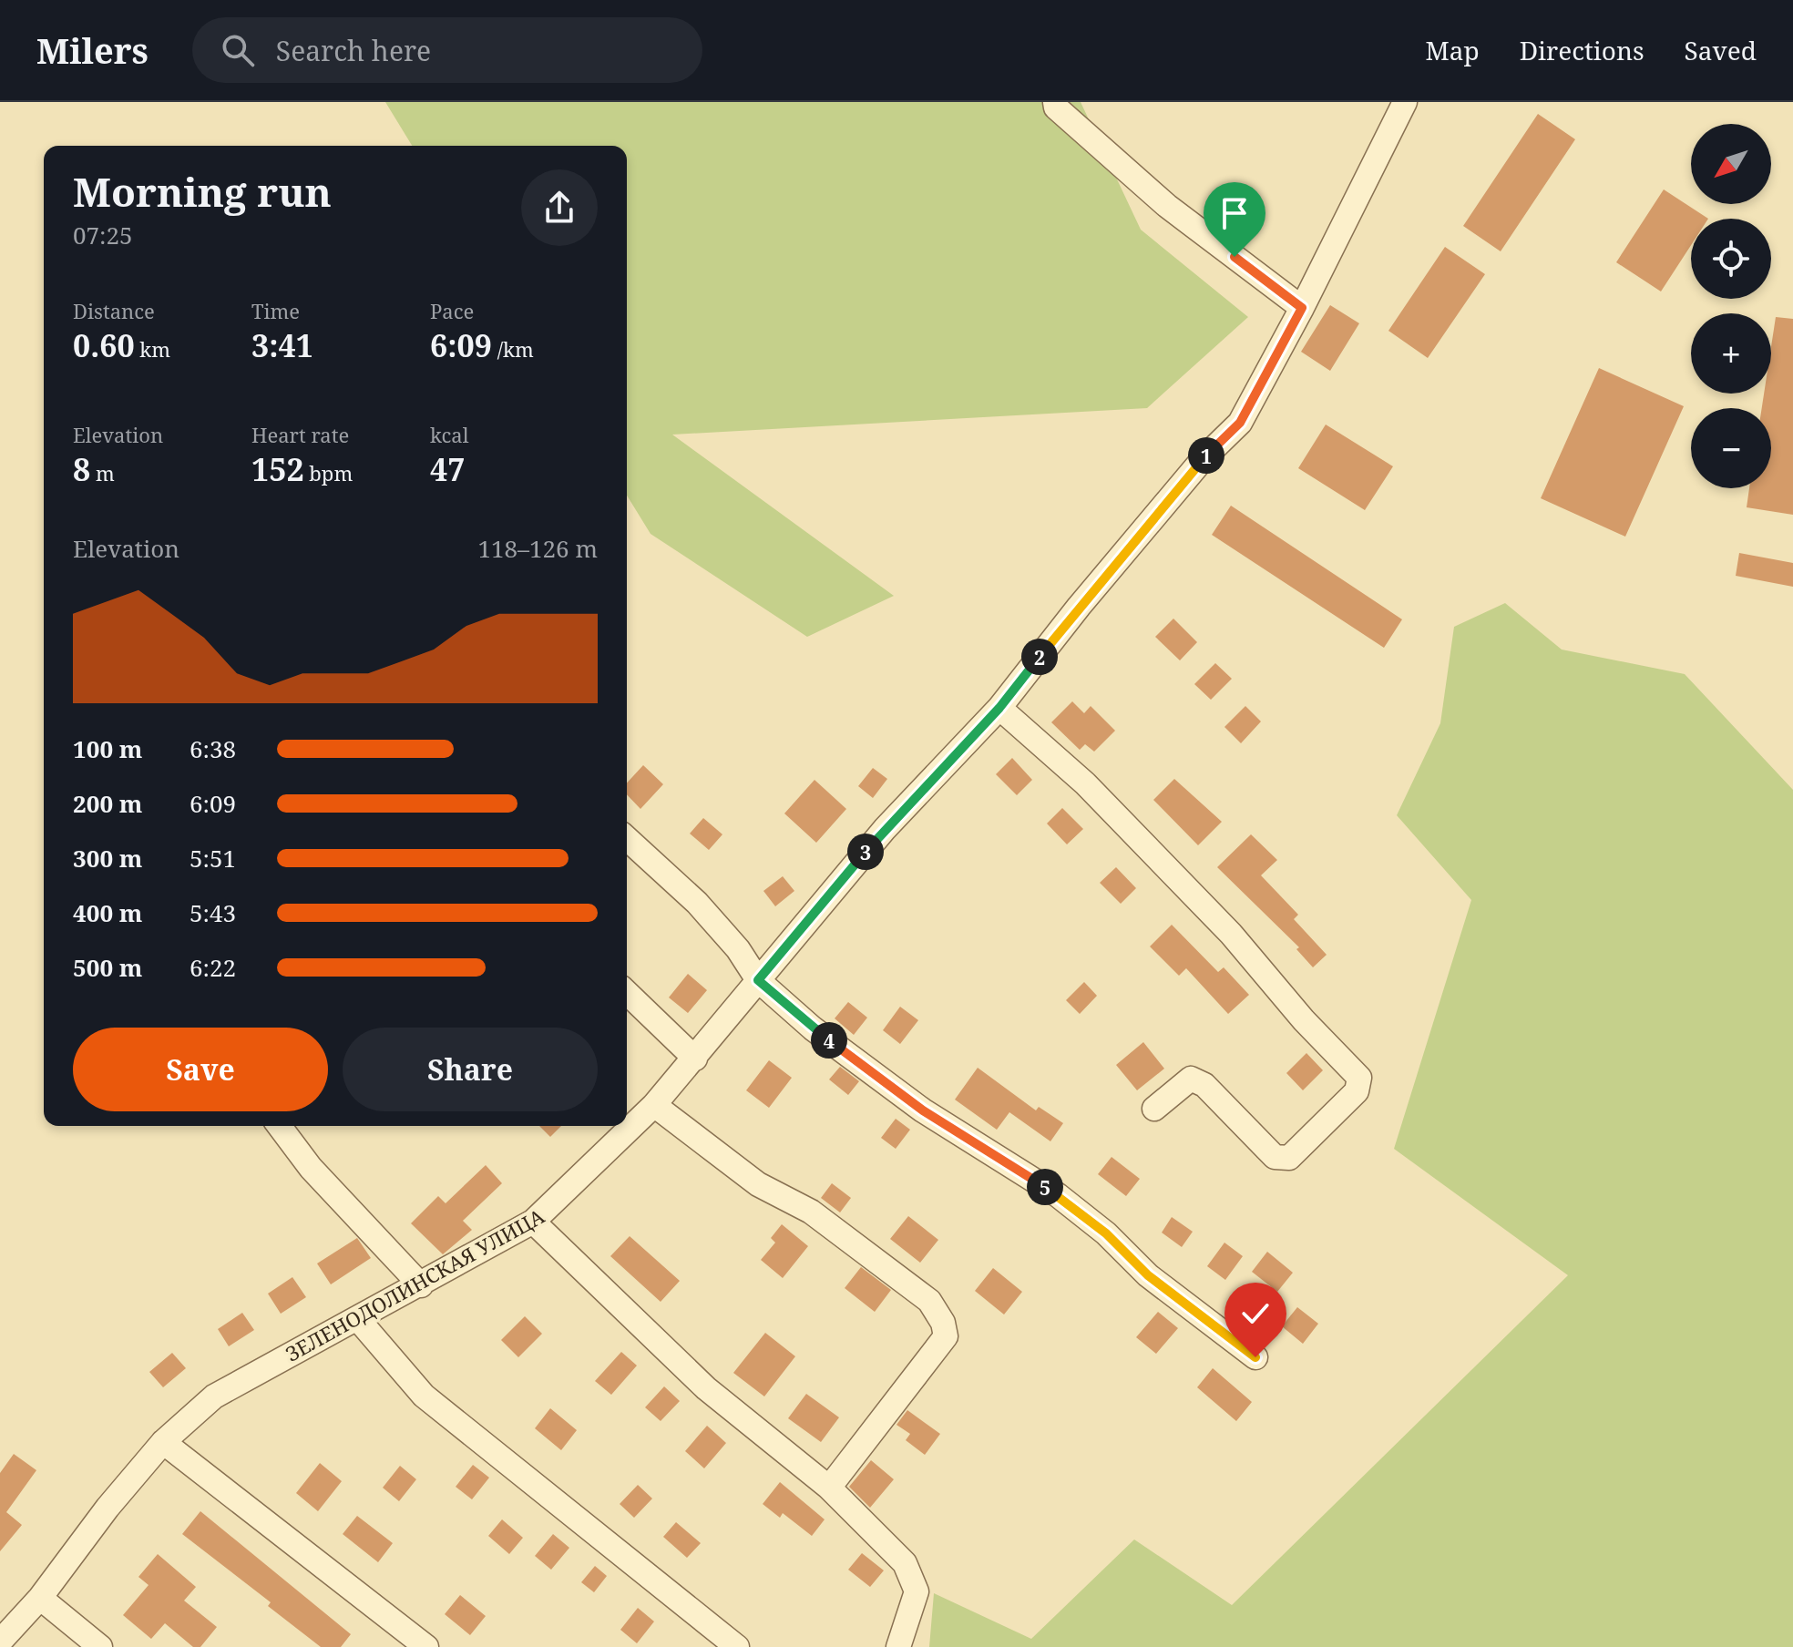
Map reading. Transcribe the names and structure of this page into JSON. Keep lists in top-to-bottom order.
{
  "streets": {
    "street": ["ЗЕЛЕНОДОЛИНСКАЯ УЛИЦА"]
  },
  "north": "bottom left",
  "page": {
    "header": "Milers",
    "search": "Search here",
    "nav": ["Map", "Directions", "Saved"],
    "map_buttons": ["+", "−"],
    "heading": ["Morning run", "07:25"],
    "stats": [
      ["Distance", "0.60 km"],
      ["Time", "3:41"],
      ["Pace", "6:09 /km"],
      ["Elevation", "8 m"],
      ["Heart rate", "152 bpm"],
      ["kcal", "47"]
    ],
    "pins": [
      "1",
      "2",
      "3",
      "4",
      "5"
    ],
    "chart": ["Elevation", "118–126 m"],
    "list": [
      {
        "name": "100 m",
        "note": "6:38"
      },
      {
        "name": "200 m",
        "note": "6:09"
      },
      {
        "name": "300 m",
        "note": "5:51"
      },
      {
        "name": "400 m",
        "note": "5:43"
      },
      {
        "name": "500 m",
        "note": "6:22"
      }
    ],
    "buttons": ["Save", "Share"]
  }
}
